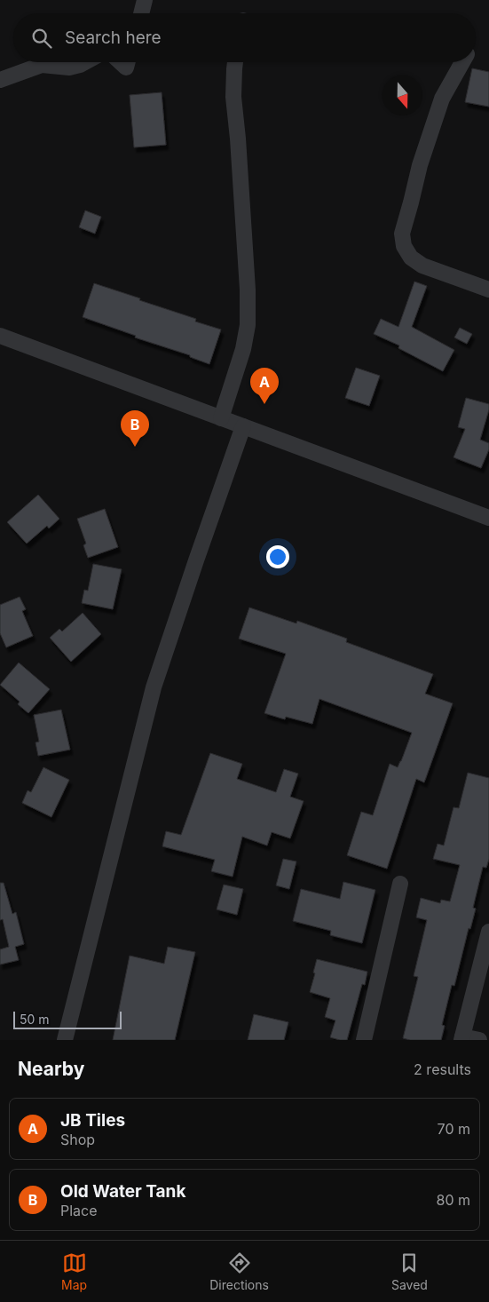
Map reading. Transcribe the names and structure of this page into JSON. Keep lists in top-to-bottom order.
{
  "scale_bar": "50 m",
  "north": "bottom",
  "page": {
    "search": "Search here",
    "pins": ["A", "B"],
    "scale": "50 m",
    "heading": ["Nearby", "2 results"],
    "list": [
      {
        "mark": "A",
        "name": "JB Tiles",
        "note": "Shop",
        "value": "70 m"
      },
      {
        "mark": "B",
        "name": "Old Water Tank",
        "note": "Place",
        "value": "80 m"
      }
    ],
    "nav": ["Map", "Directions", "Saved"]
  }
}
